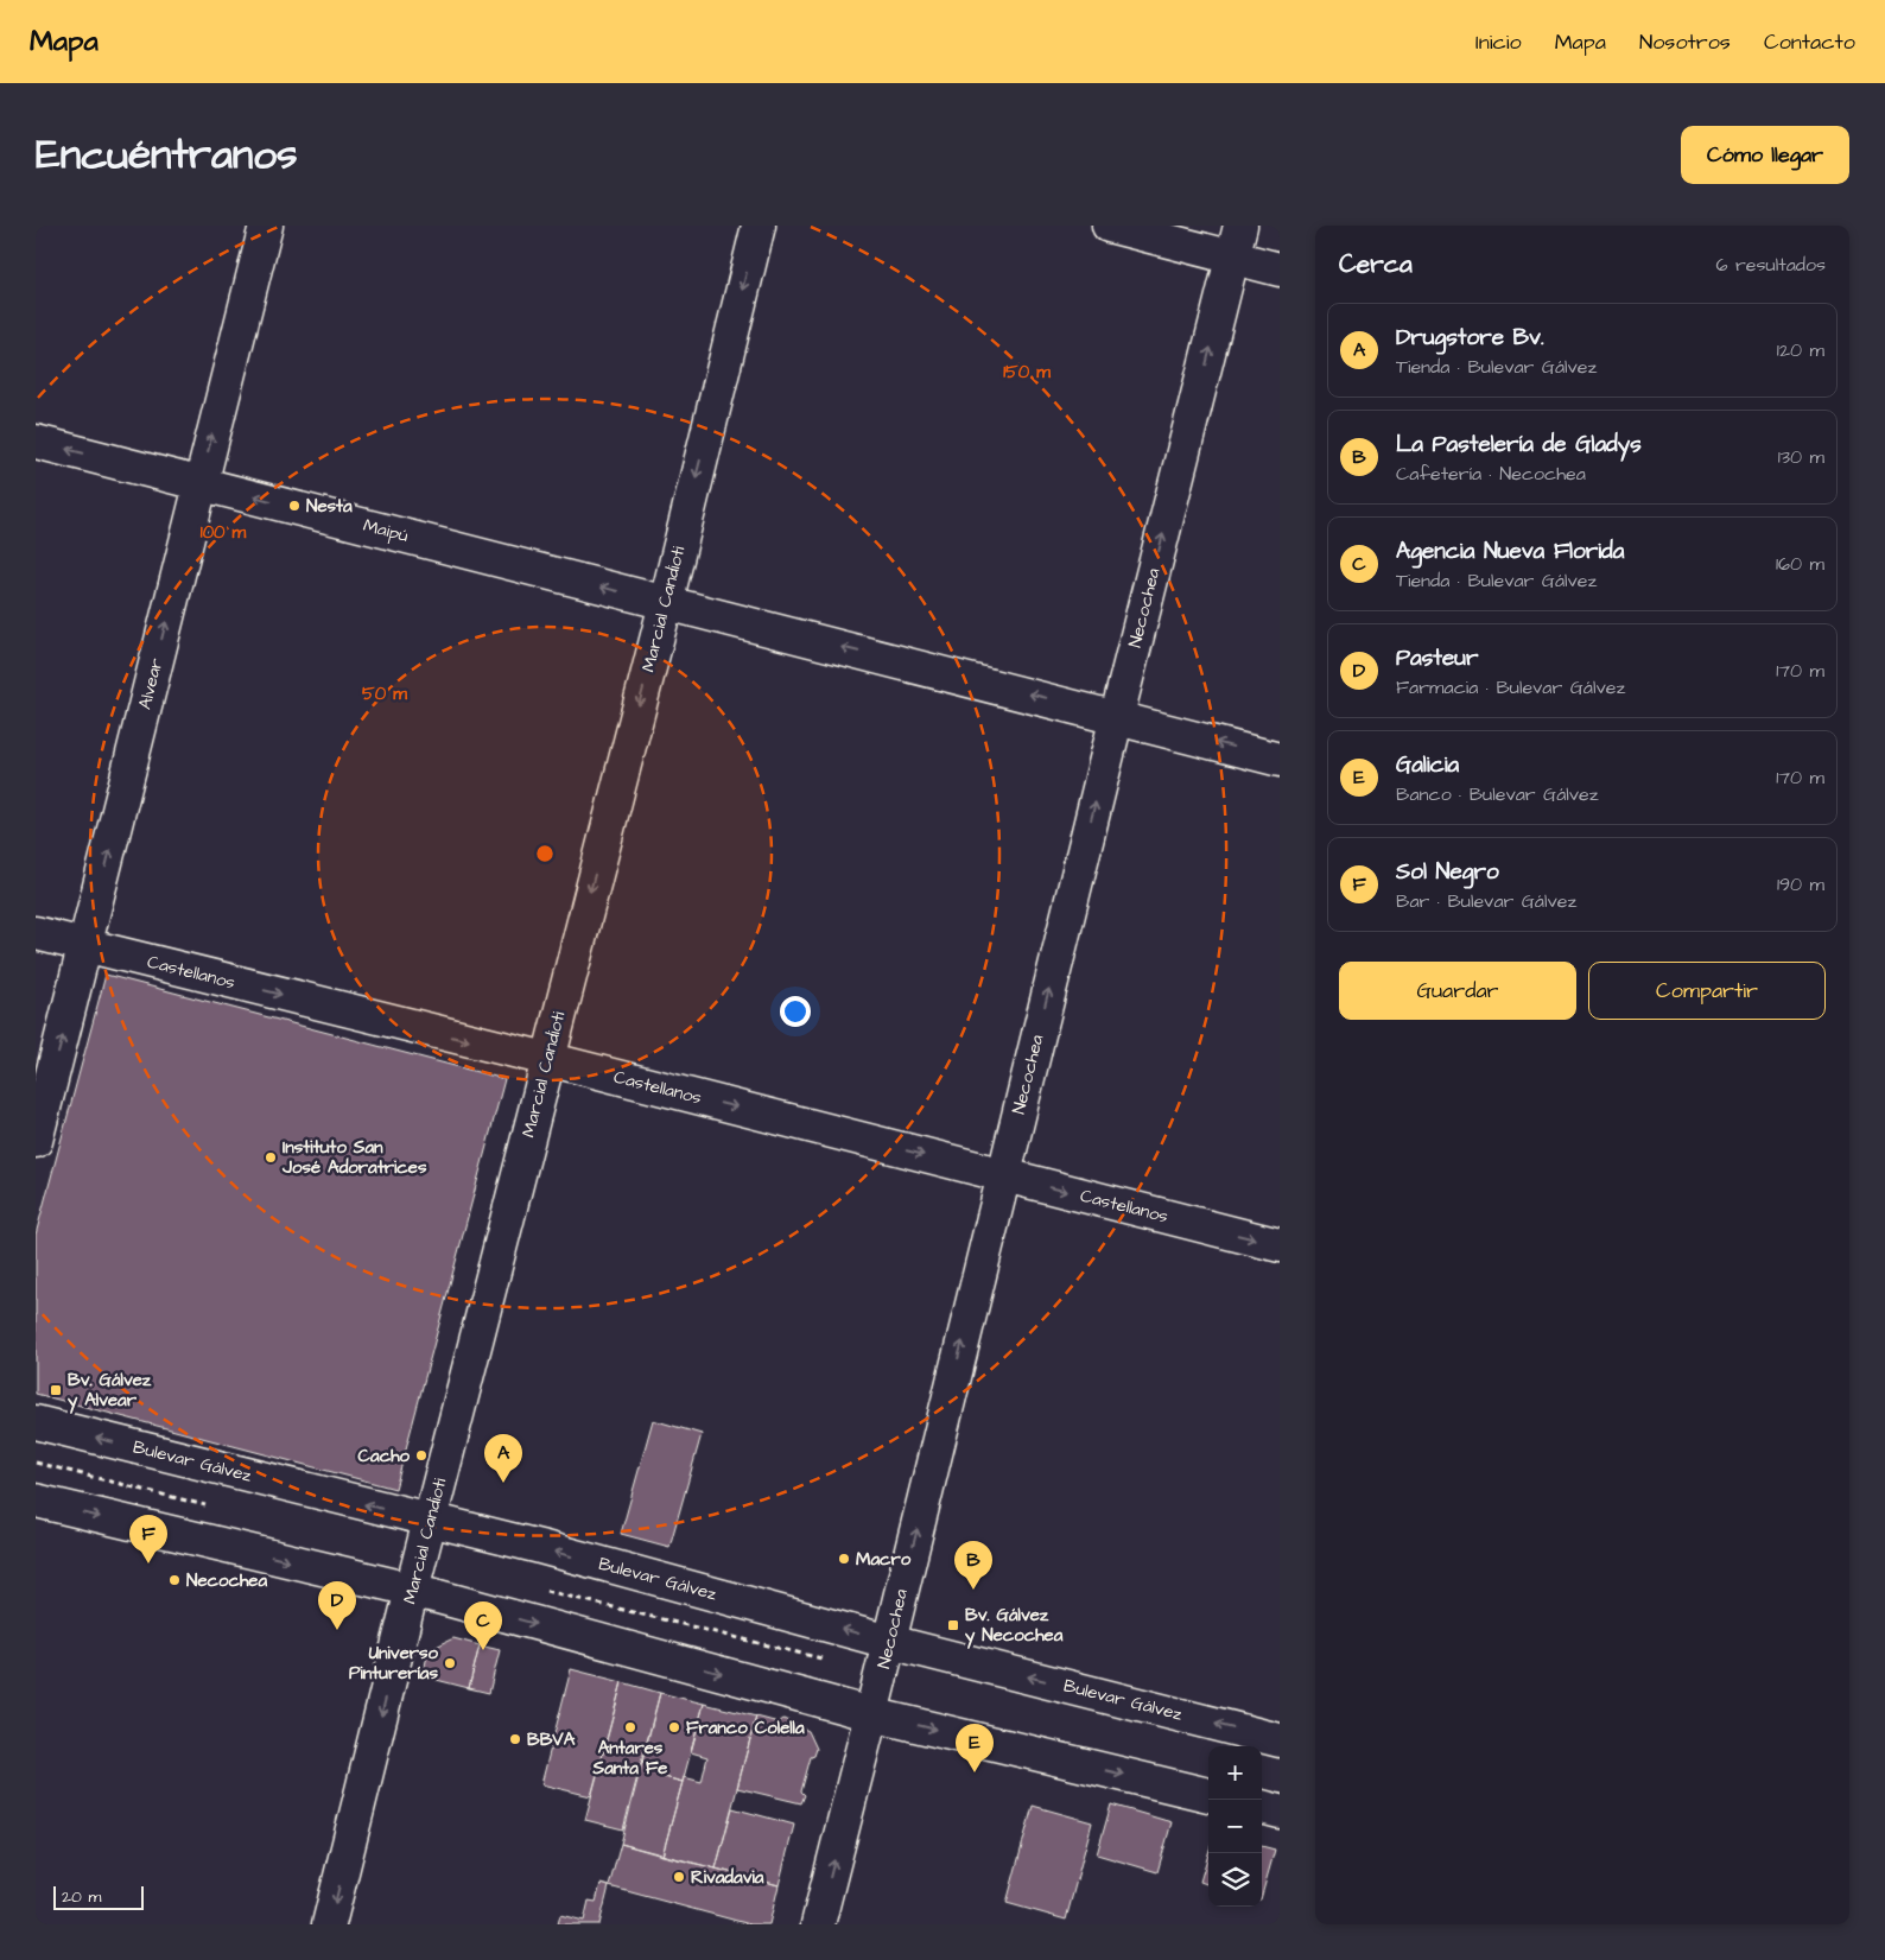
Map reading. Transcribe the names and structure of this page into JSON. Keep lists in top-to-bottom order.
{
  "streets": {
    "main road": [
      "Maipú",
      "Necochea",
      "Marcial Candioti",
      "Alvear",
      "Castellanos",
      "Bulevar Gálvez"
    ]
  },
  "crossings": [
    ["Maipú", "Necochea"],
    ["Maipú", "Marcial Candioti"],
    ["Maipú", "Alvear"],
    ["Necochea", "Castellanos"],
    ["Necochea", "Bulevar Gálvez"],
    ["Marcial Candioti", "Castellanos"],
    ["Marcial Candioti", "Bulevar Gálvez"],
    ["Alvear", "Castellanos"]
  ],
  "one_way": [
    "Maipú",
    "Necochea",
    "Marcial Candioti",
    "Alvear",
    "Castellanos"
  ],
  "places": {
    "other": [
      "Nesta",
      "Instituto San José Adoratrices",
      "Cacho",
      "Macro",
      "Necochea",
      "Universo Pinturerías",
      "Antares Santa Fe",
      "Franco Colella",
      "BBVA",
      "Rivadavia"
    ],
    "transit": ["Bv. Gálvez y Alvear", "Bv. Gálvez y Necochea"]
  },
  "scale_bar": "20 m",
  "page": {
    "header": "Mapa",
    "nav": [
      "Inicio",
      "Mapa",
      "Nosotros",
      "Contacto"
    ],
    "title": "Encuéntranos",
    "buttons": [
      "Cómo llegar",
      ["Guardar", "Compartir"]
    ],
    "heading": ["Cerca", "6 resultados"],
    "list": [
      {
        "mark": "A",
        "name": "Drugstore Bv.",
        "note": "Tienda · Bulevar Gálvez",
        "value": "120 m"
      },
      {
        "mark": "B",
        "name": "La Pastelería de Gladys",
        "note": "Cafetería · Necochea",
        "value": "130 m"
      },
      {
        "mark": "C",
        "name": "Agencia Nueva Florida",
        "note": "Tienda · Bulevar Gálvez",
        "value": "160 m"
      },
      {
        "mark": "D",
        "name": "Pasteur",
        "note": "Farmacia · Bulevar Gálvez",
        "value": "170 m"
      },
      {
        "mark": "E",
        "name": "Galicia",
        "note": "Banco · Bulevar Gálvez",
        "value": "170 m"
      },
      {
        "mark": "F",
        "name": "Sol Negro",
        "note": "Bar · Bulevar Gálvez",
        "value": "190 m"
      }
    ],
    "pins": [
      "A",
      "F",
      "B",
      "D",
      "C",
      "E"
    ],
    "map_buttons": ["+", "−"],
    "scale": "20 m"
  },
  "rings": ["150 m", "100 m", "50 m"]
}
